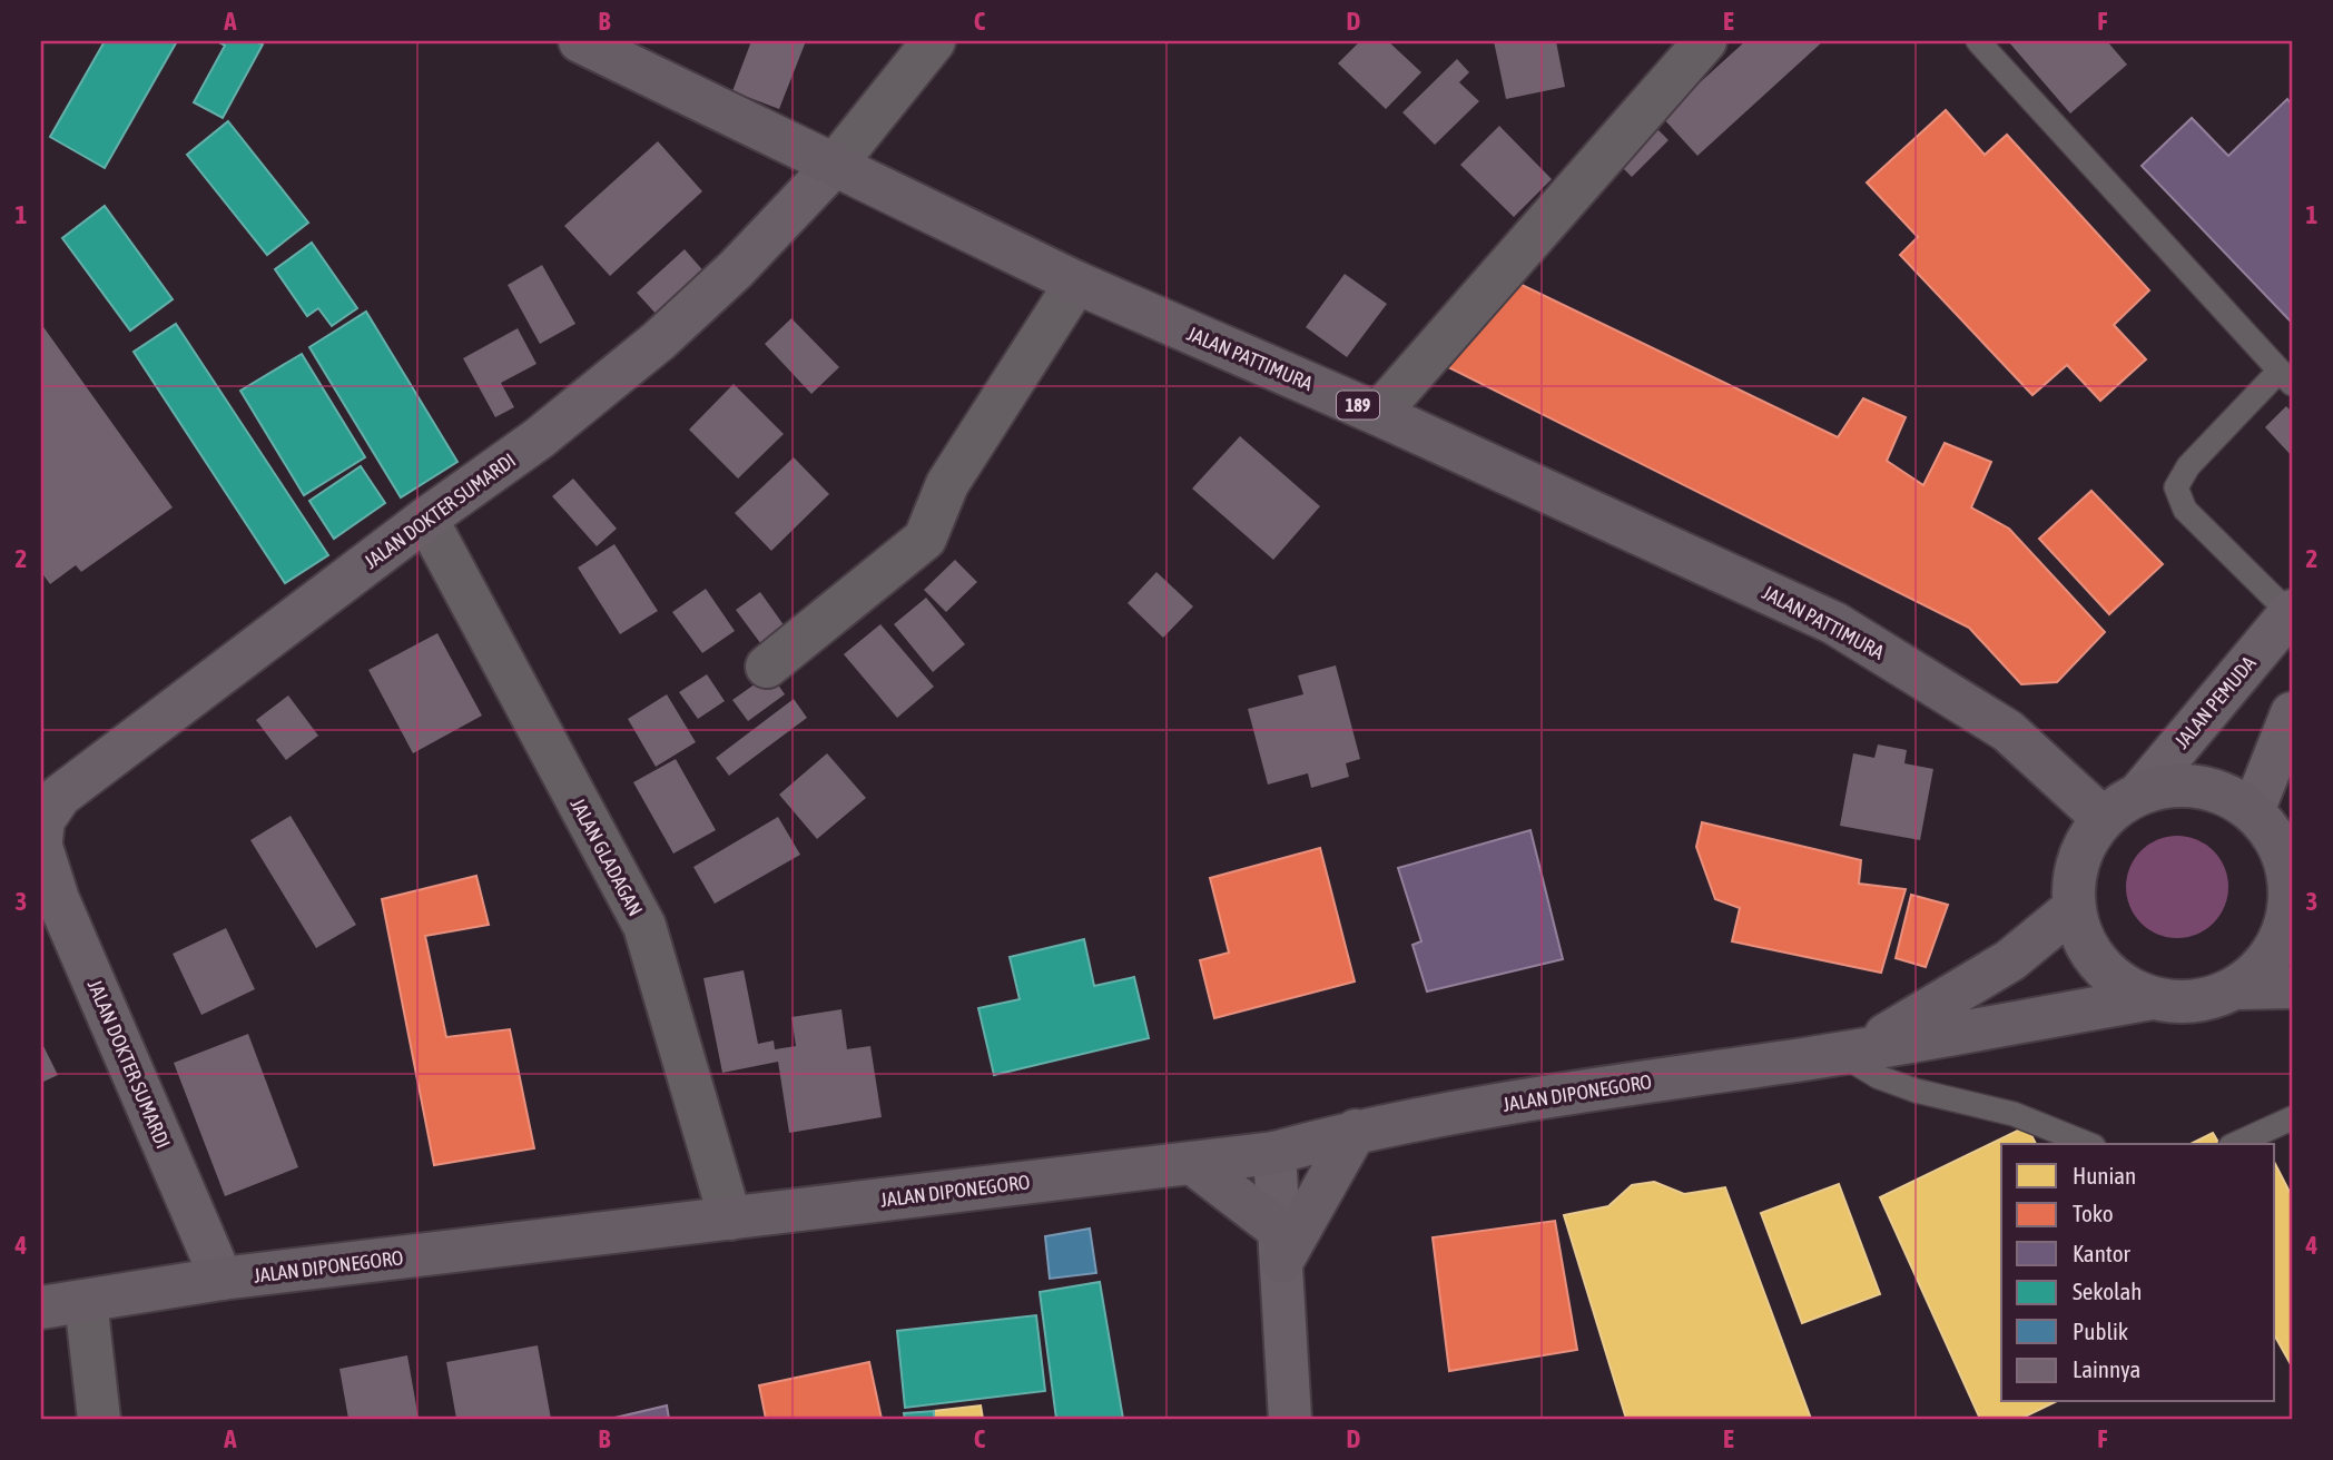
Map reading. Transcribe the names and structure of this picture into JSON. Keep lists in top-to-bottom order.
{
  "streets": {
    "main road": ["JALAN PATTIMURA", "189", "JALAN DIPONEGORO"],
    "street": ["JALAN DOKTER SUMARDI", "JALAN PEMUDA", "JALAN GLADAGAN"]
  },
  "crossings": [
    ["JALAN PATTIMURA", "JALAN DOKTER SUMARDI"],
    ["JALAN PATTIMURA", "JALAN PEMUDA"],
    ["JALAN PATTIMURA", "JALAN DIPONEGORO"],
    ["JALAN DOKTER SUMARDI", "JALAN GLADAGAN"],
    ["JALAN DOKTER SUMARDI", "JALAN DIPONEGORO"],
    ["JALAN PEMUDA", "JALAN DIPONEGORO"],
    ["JALAN GLADAGAN", "JALAN DIPONEGORO"]
  ],
  "legend": [
    "Hunian",
    "Toko",
    "Kantor",
    "Sekolah",
    "Publik",
    "Lainnya"
  ],
  "grid": {
    "columns": [
      "A",
      "B",
      "C",
      "D",
      "E",
      "F"
    ],
    "rows": [
      "1",
      "2",
      "3",
      "4"
    ]
  }
}
